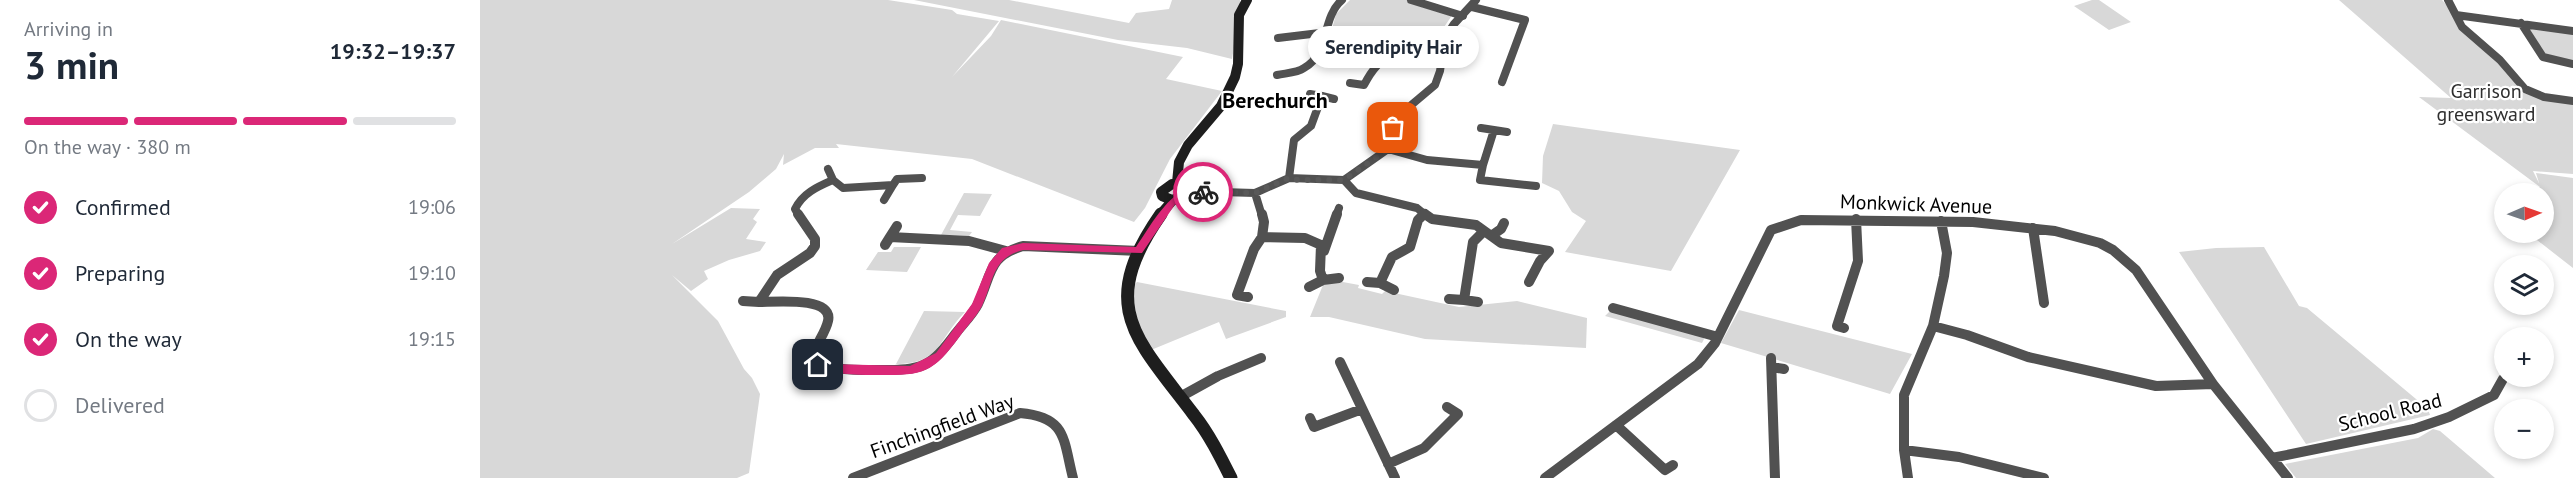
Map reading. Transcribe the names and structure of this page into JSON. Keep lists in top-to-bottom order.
{
  "streets": {
    "street": ["Monkwick Avenue", "School Road", "Finchingfield Way"]
  },
  "crossings": [
    ["Monkwick Avenue", "School Road"]
  ],
  "districts": ["Berechurch"],
  "parks": ["Garrison greensward"],
  "places": ["Serendipity Hair"],
  "north": "right",
  "page": {
    "heading": ["3 min", "Arriving in", "19:32–19:37"],
    "bubble": "Serendipity Hair",
    "bar": "On the way · 380 m",
    "list": [
      ["Confirmed", "19:06"],
      ["Preparing", "19:10"],
      ["On the way", "19:15"],
      "Delivered"
    ],
    "map_buttons": ["+", "−"]
  }
}
